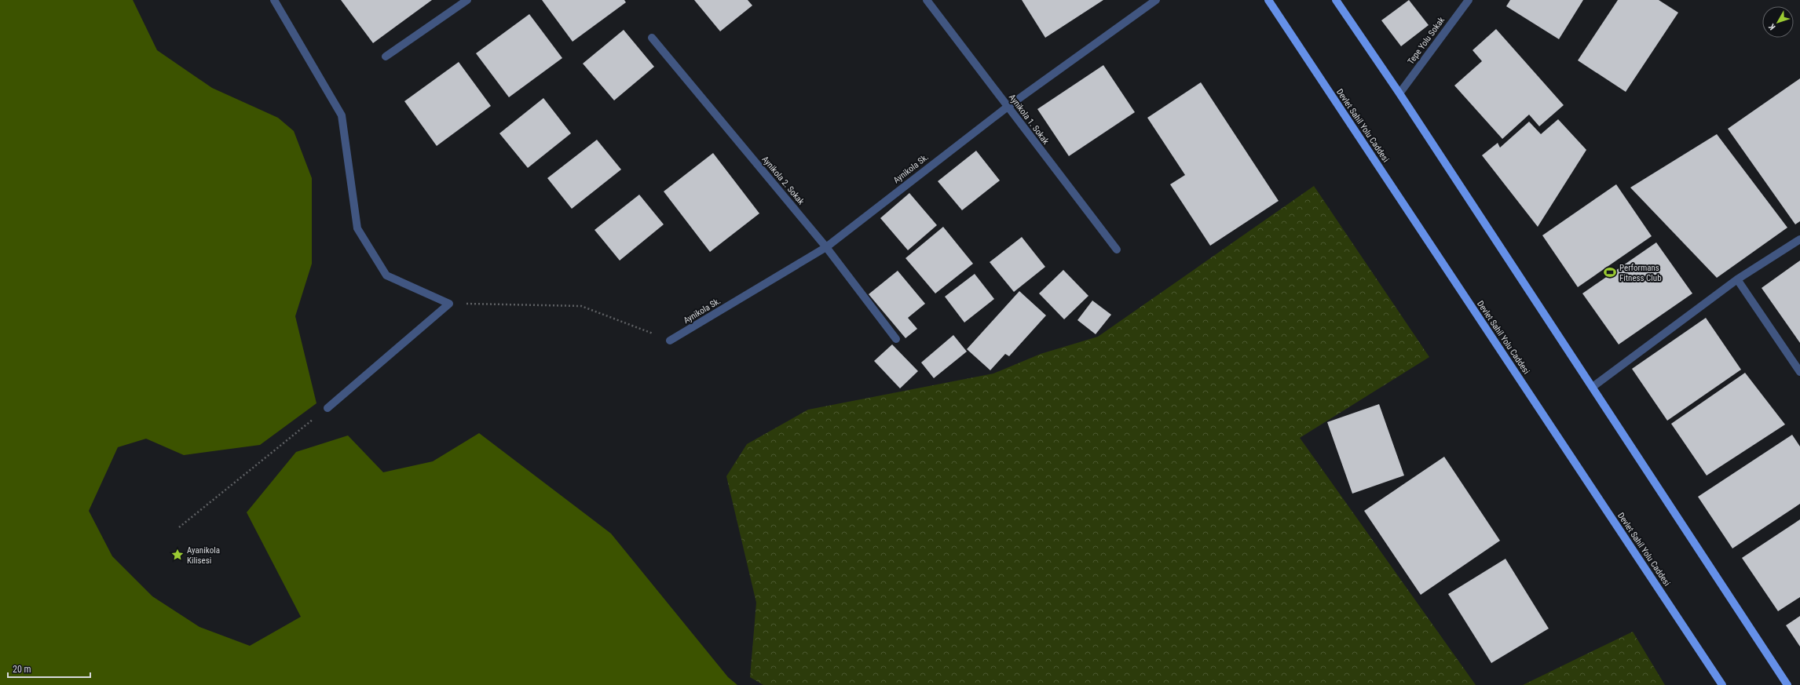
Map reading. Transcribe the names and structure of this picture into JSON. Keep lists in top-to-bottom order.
{
  "streets": {
    "main road": ["Devlet Sahil Yolu Caddesi"],
    "street": [
      "Tepe Yolu Sokak",
      "Aynikola 1. Sokak",
      "Aynikola Sk.",
      "Aynikola 2. Sokak"
    ]
  },
  "crossings": [
    ["Aynikola 1. Sokak", "Aynikola Sk."],
    ["Aynikola Sk.", "Aynikola 2. Sokak"]
  ],
  "places": {
    "sports": ["Performans Fitness Club"],
    "place": ["Ayanikola Kilisesi"]
  },
  "scale_bar": "20 m",
  "north": "bottom left"
}
